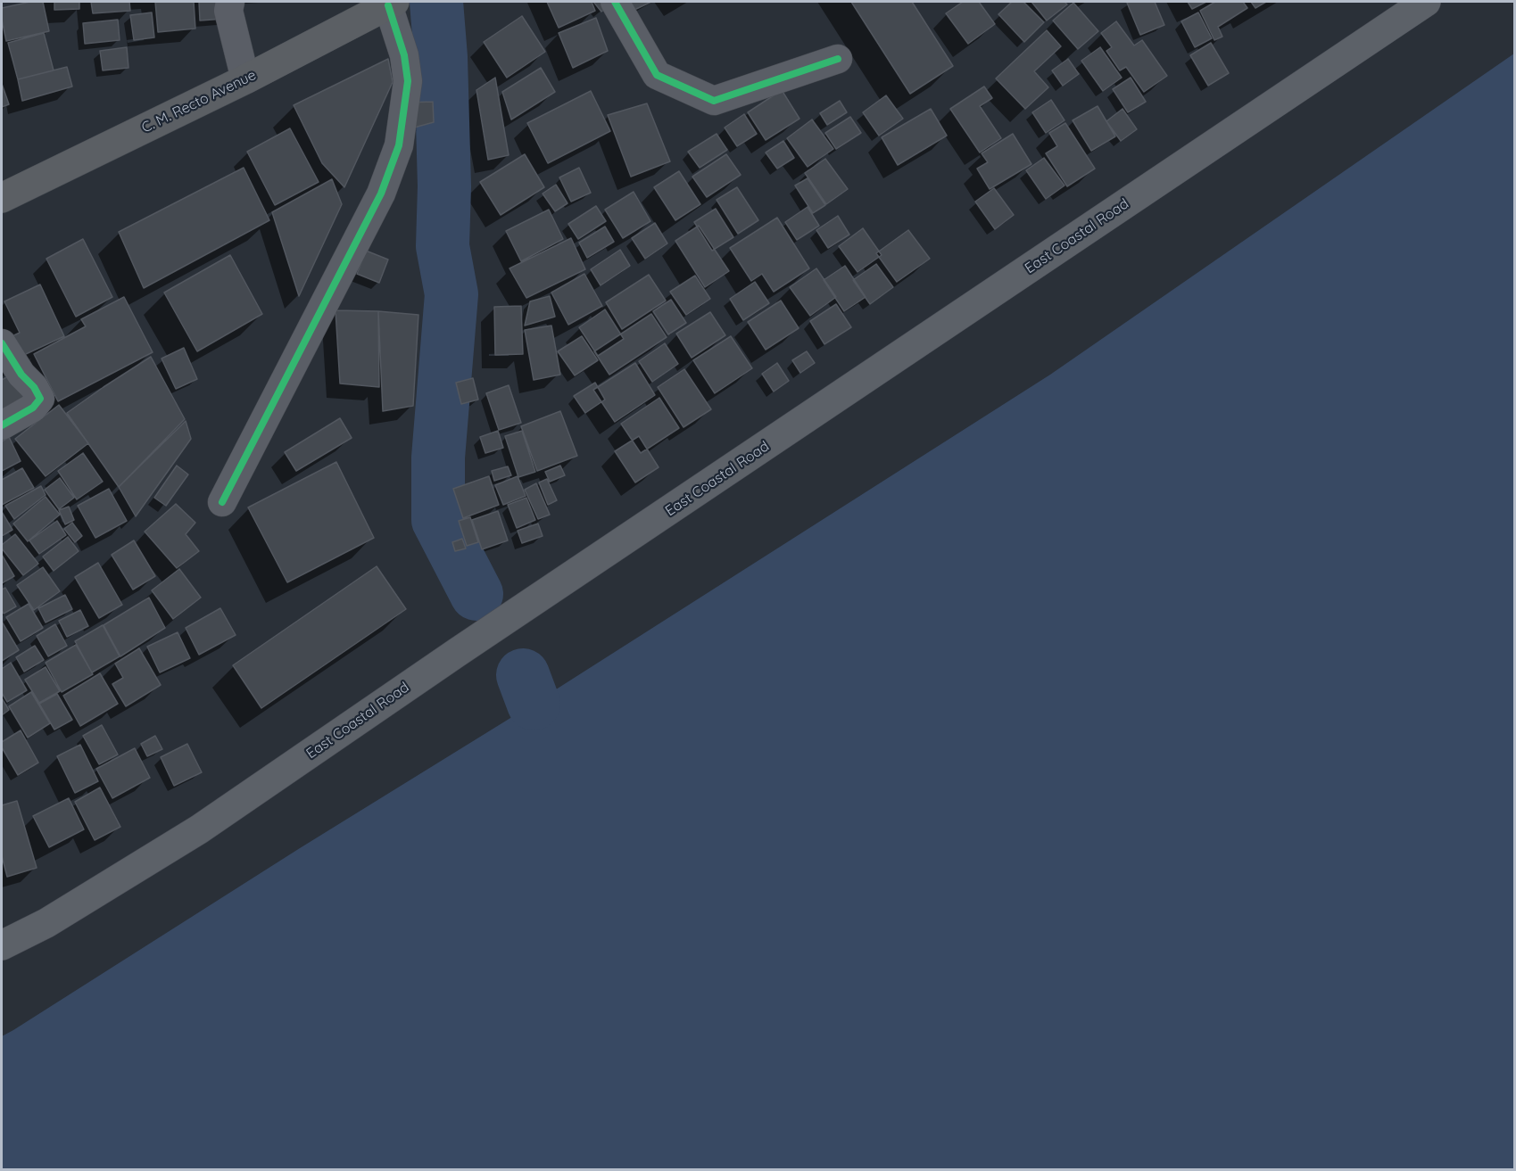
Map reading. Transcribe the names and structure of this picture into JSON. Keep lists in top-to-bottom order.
{
  "streets": {
    "highway": ["C. M. Recto Avenue"],
    "main road": ["East Coastal Road"]
  }
}
